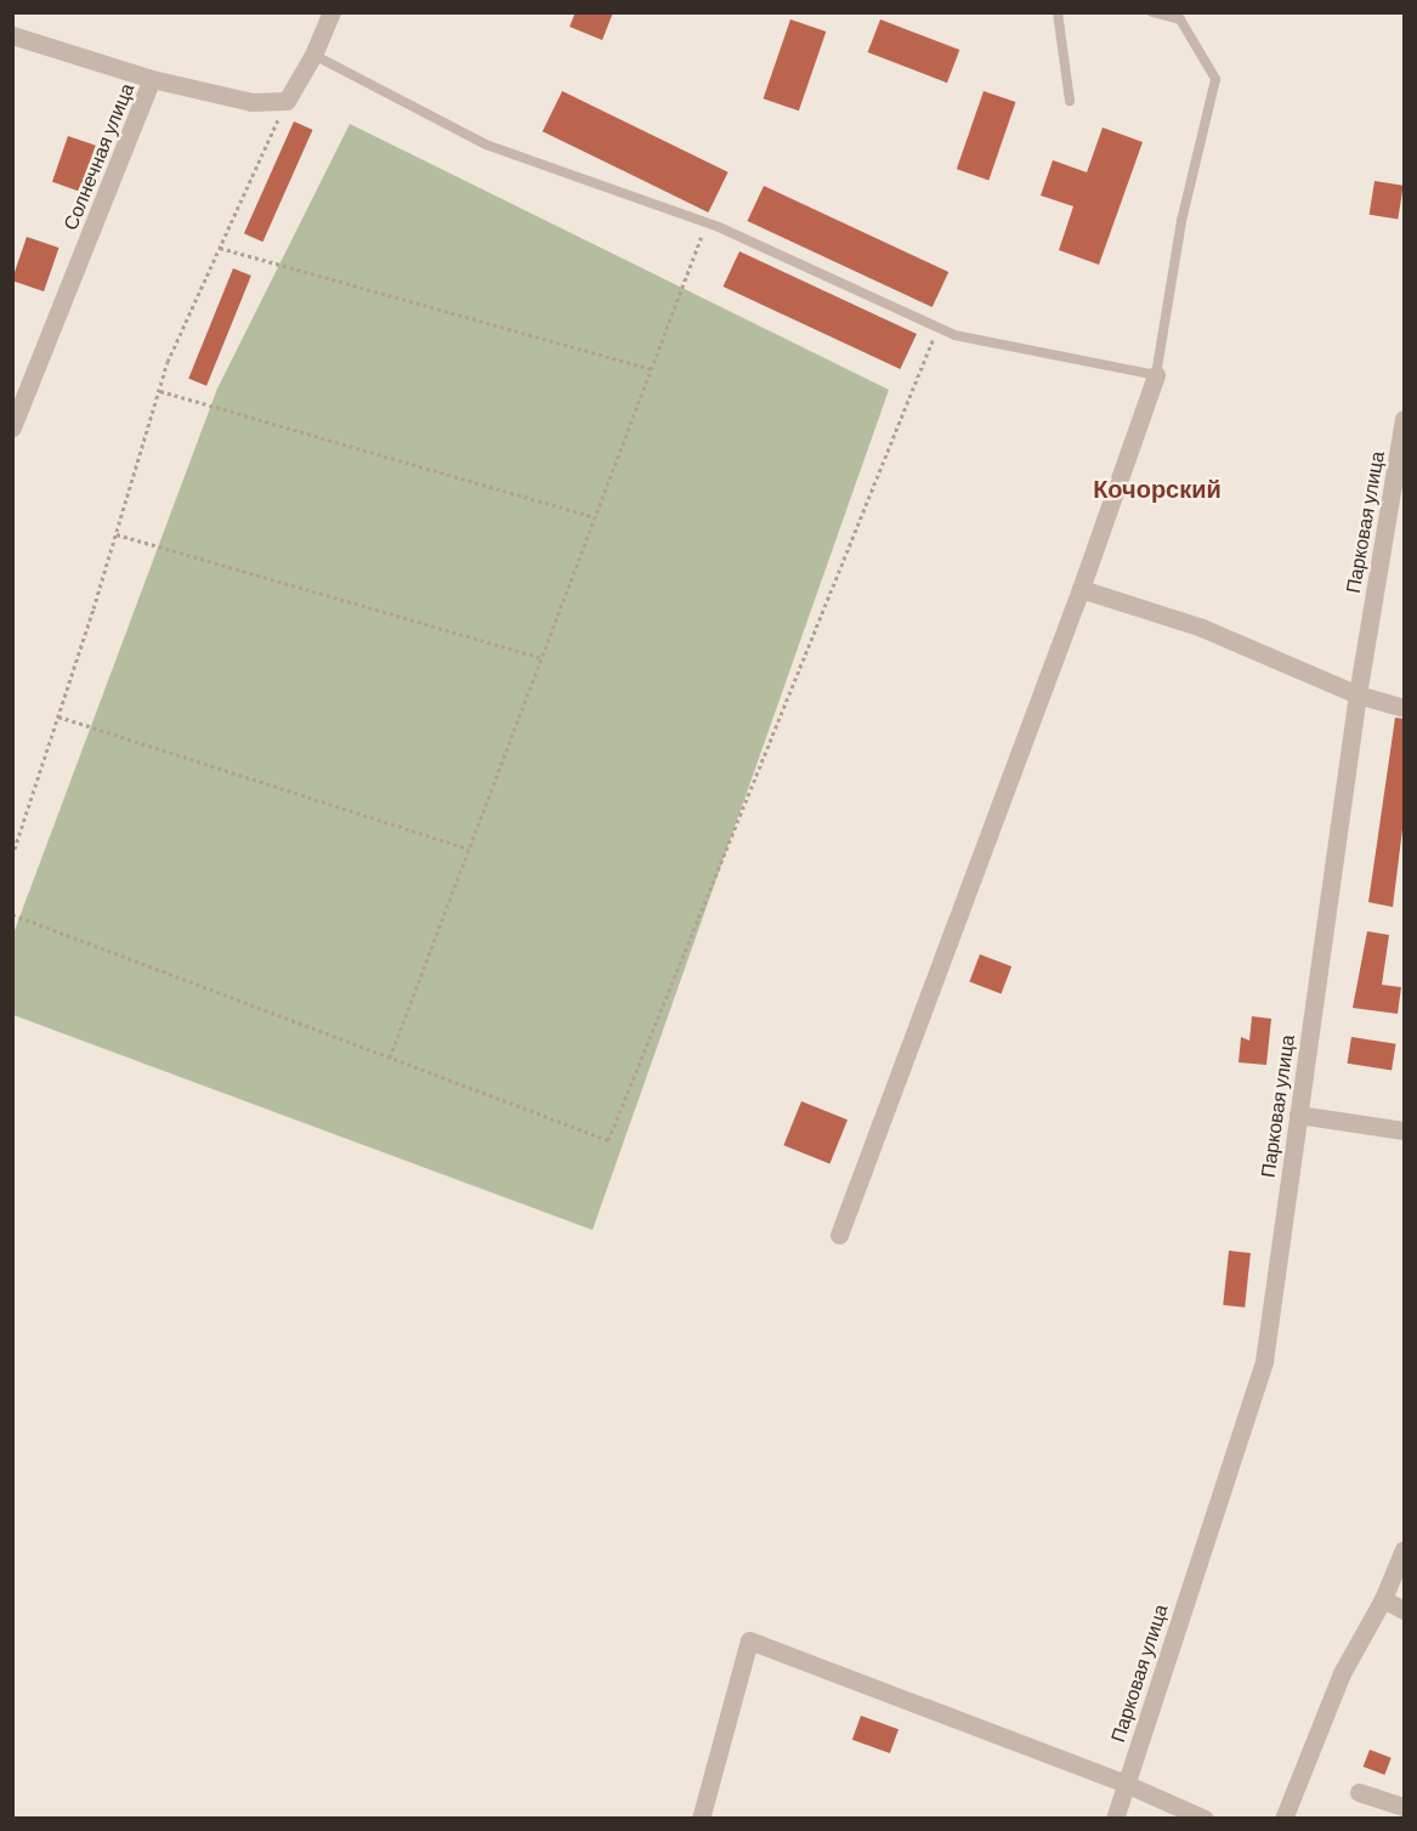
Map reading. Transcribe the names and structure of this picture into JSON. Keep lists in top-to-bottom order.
{
  "streets": {
    "street": ["Солнечная улица", "Парковая улица"]
  },
  "districts": ["Кочорский"]
}
